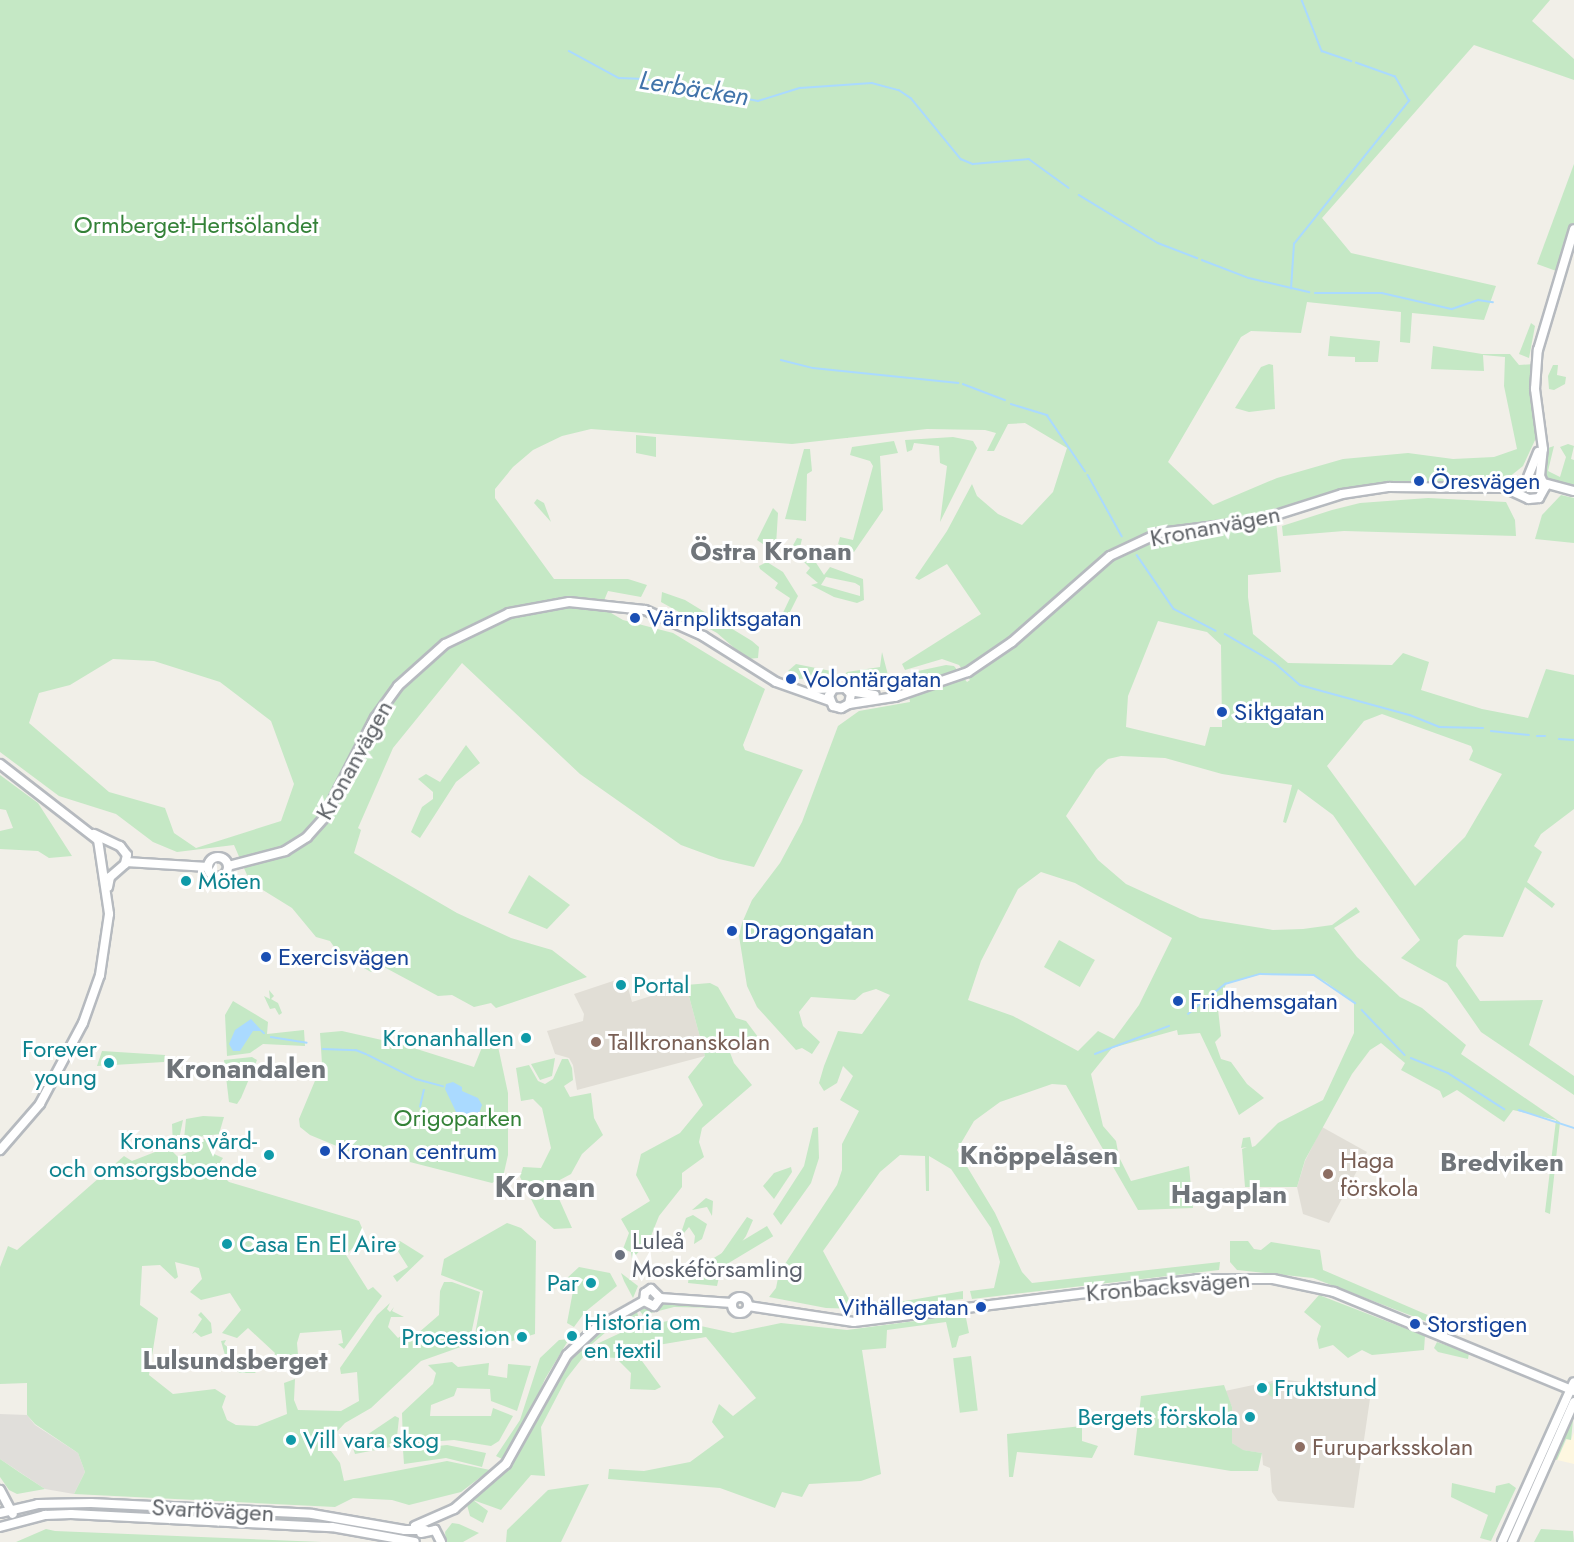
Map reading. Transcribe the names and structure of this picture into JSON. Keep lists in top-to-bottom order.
{
  "streets": {
    "street": ["Kronanvägen", "Kronbacksvägen", "Svartövägen"]
  },
  "districts": [
    "Östra Kronan",
    "Kronandalen",
    "Knöppelåsen",
    "Bredviken",
    "Kronan",
    "Hagaplan",
    "Lulsundsberget"
  ],
  "water": ["Lerbäcken"],
  "parks": ["Ormberget-Hertsölandet", "Origoparken"],
  "places": [
    "Öresvägen",
    "Värnpliktsgatan",
    "Volontärgatan",
    "Siktgatan",
    "Möten",
    "Dragongatan",
    "Exercisvägen",
    "Portal",
    "Fridhemsgatan",
    "Kronanhallen",
    "Tallkronanskolan",
    "Forever young",
    "Kronan centrum",
    "Kronans vård- och omsorgsboende",
    "Haga förskola",
    "Casa En El Aire",
    "Luleå Moskéförsamling",
    "Par",
    "Vithällegatan",
    "Storstigen",
    "Historia om en textil",
    "Procession",
    "Fruktstund",
    "Bergets förskola",
    "Vill vara skog",
    "Furuparksskolan"
  ]
}
